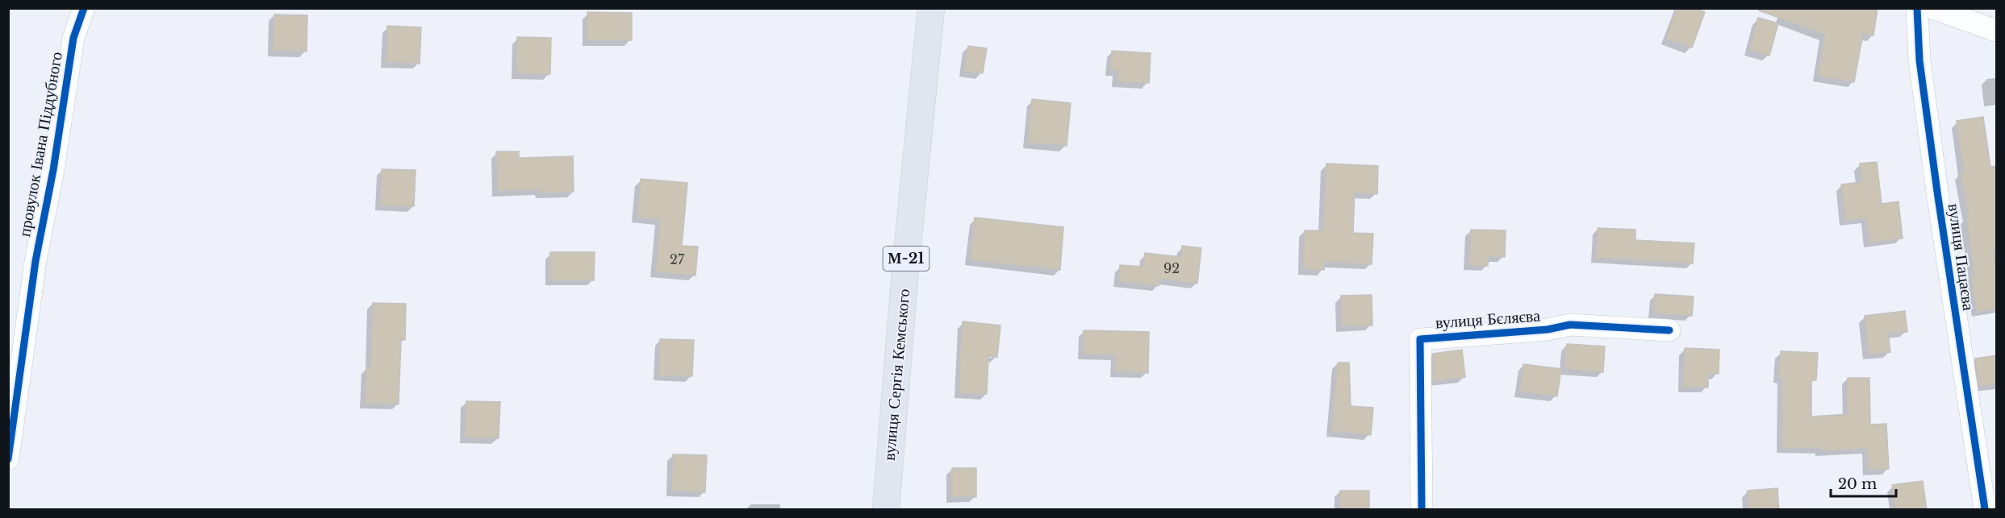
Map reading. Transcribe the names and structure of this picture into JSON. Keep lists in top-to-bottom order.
{
  "streets": {
    "highway": ["М-21", "вулиця Сергія Кемського"],
    "street": ["провулок Івана Піддубного", "вулиця Пацаєва", "вулиця Бєляєва"]
  },
  "house_numbers": ["27", "92"],
  "scale_bar": "20 m"
}
